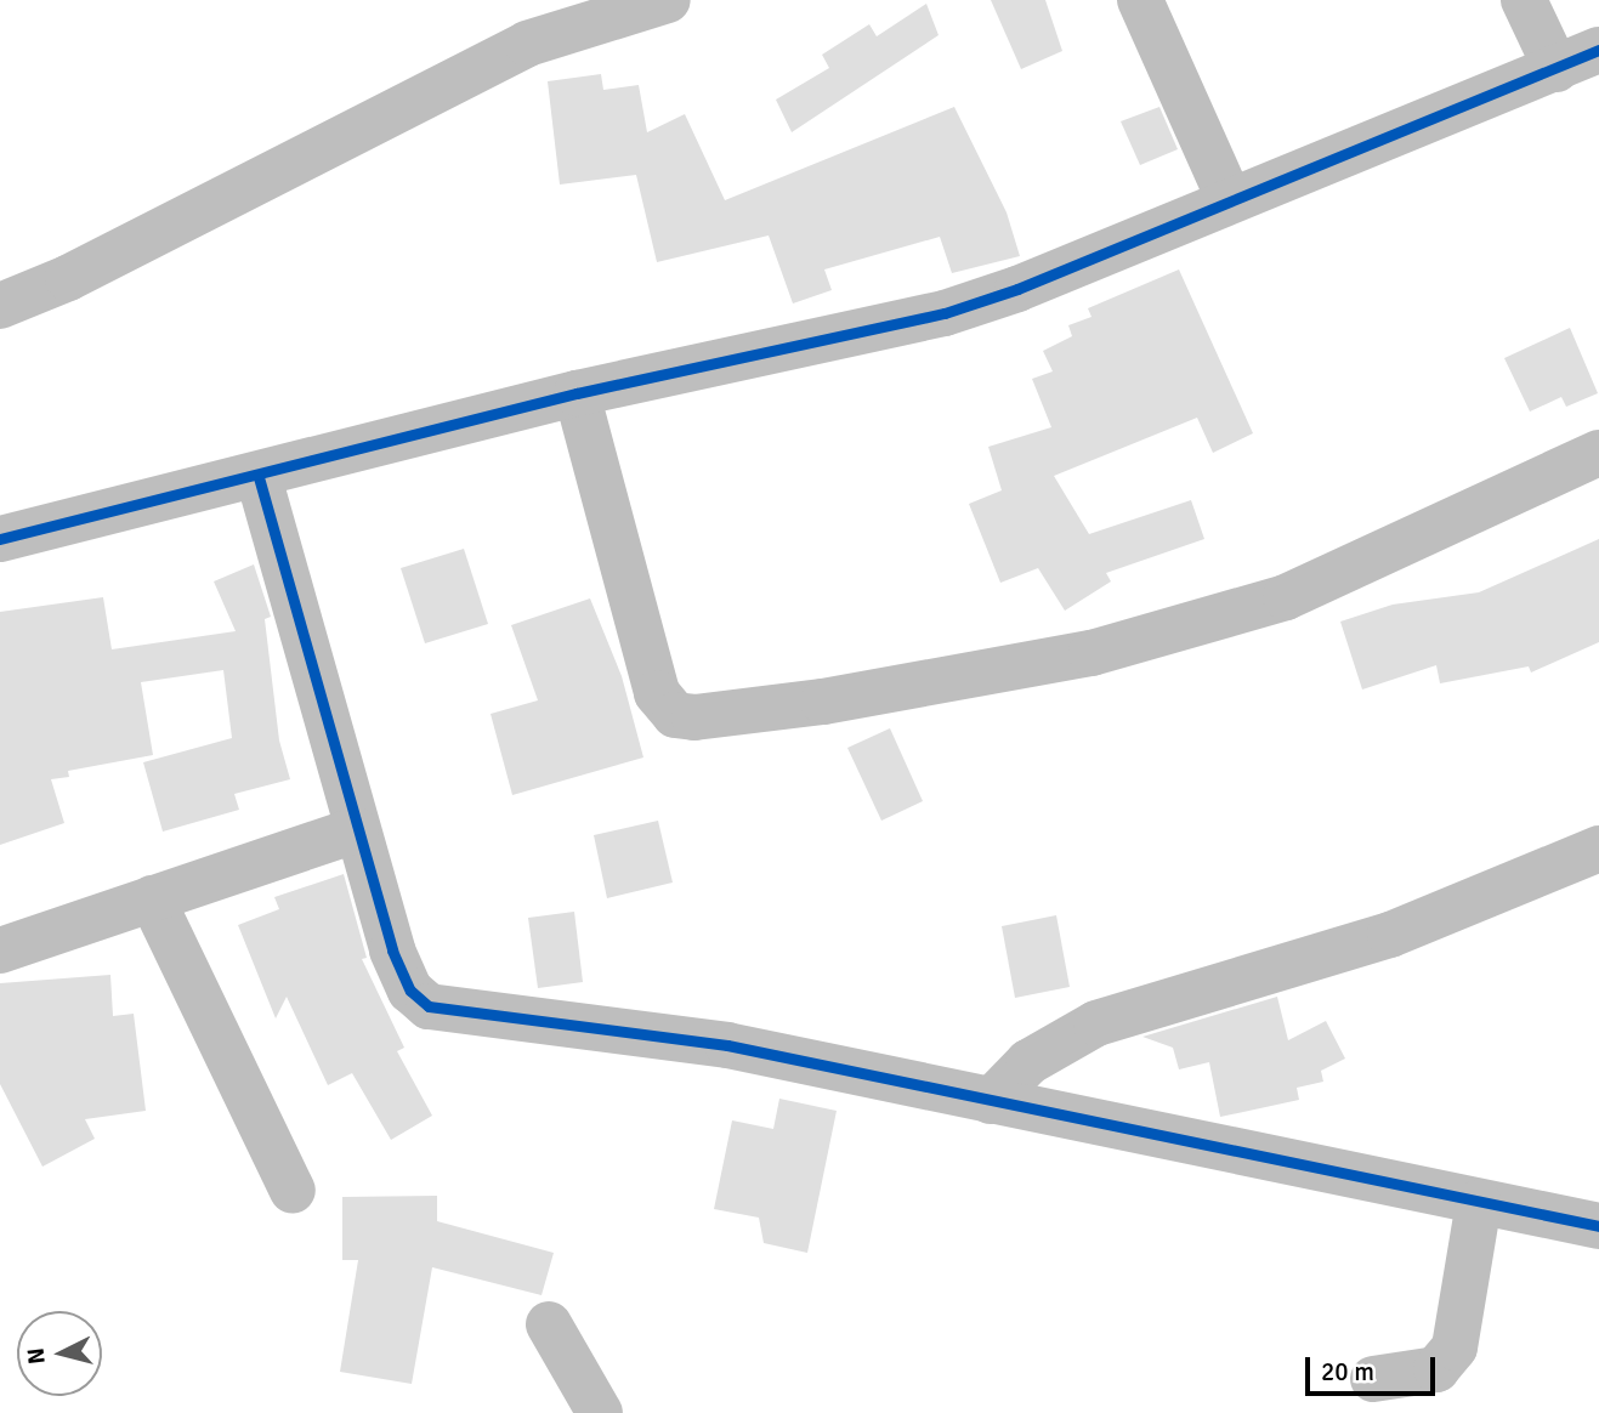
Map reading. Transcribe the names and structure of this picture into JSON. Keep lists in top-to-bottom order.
{
  "scale_bar": "20 m",
  "north": "left"
}
